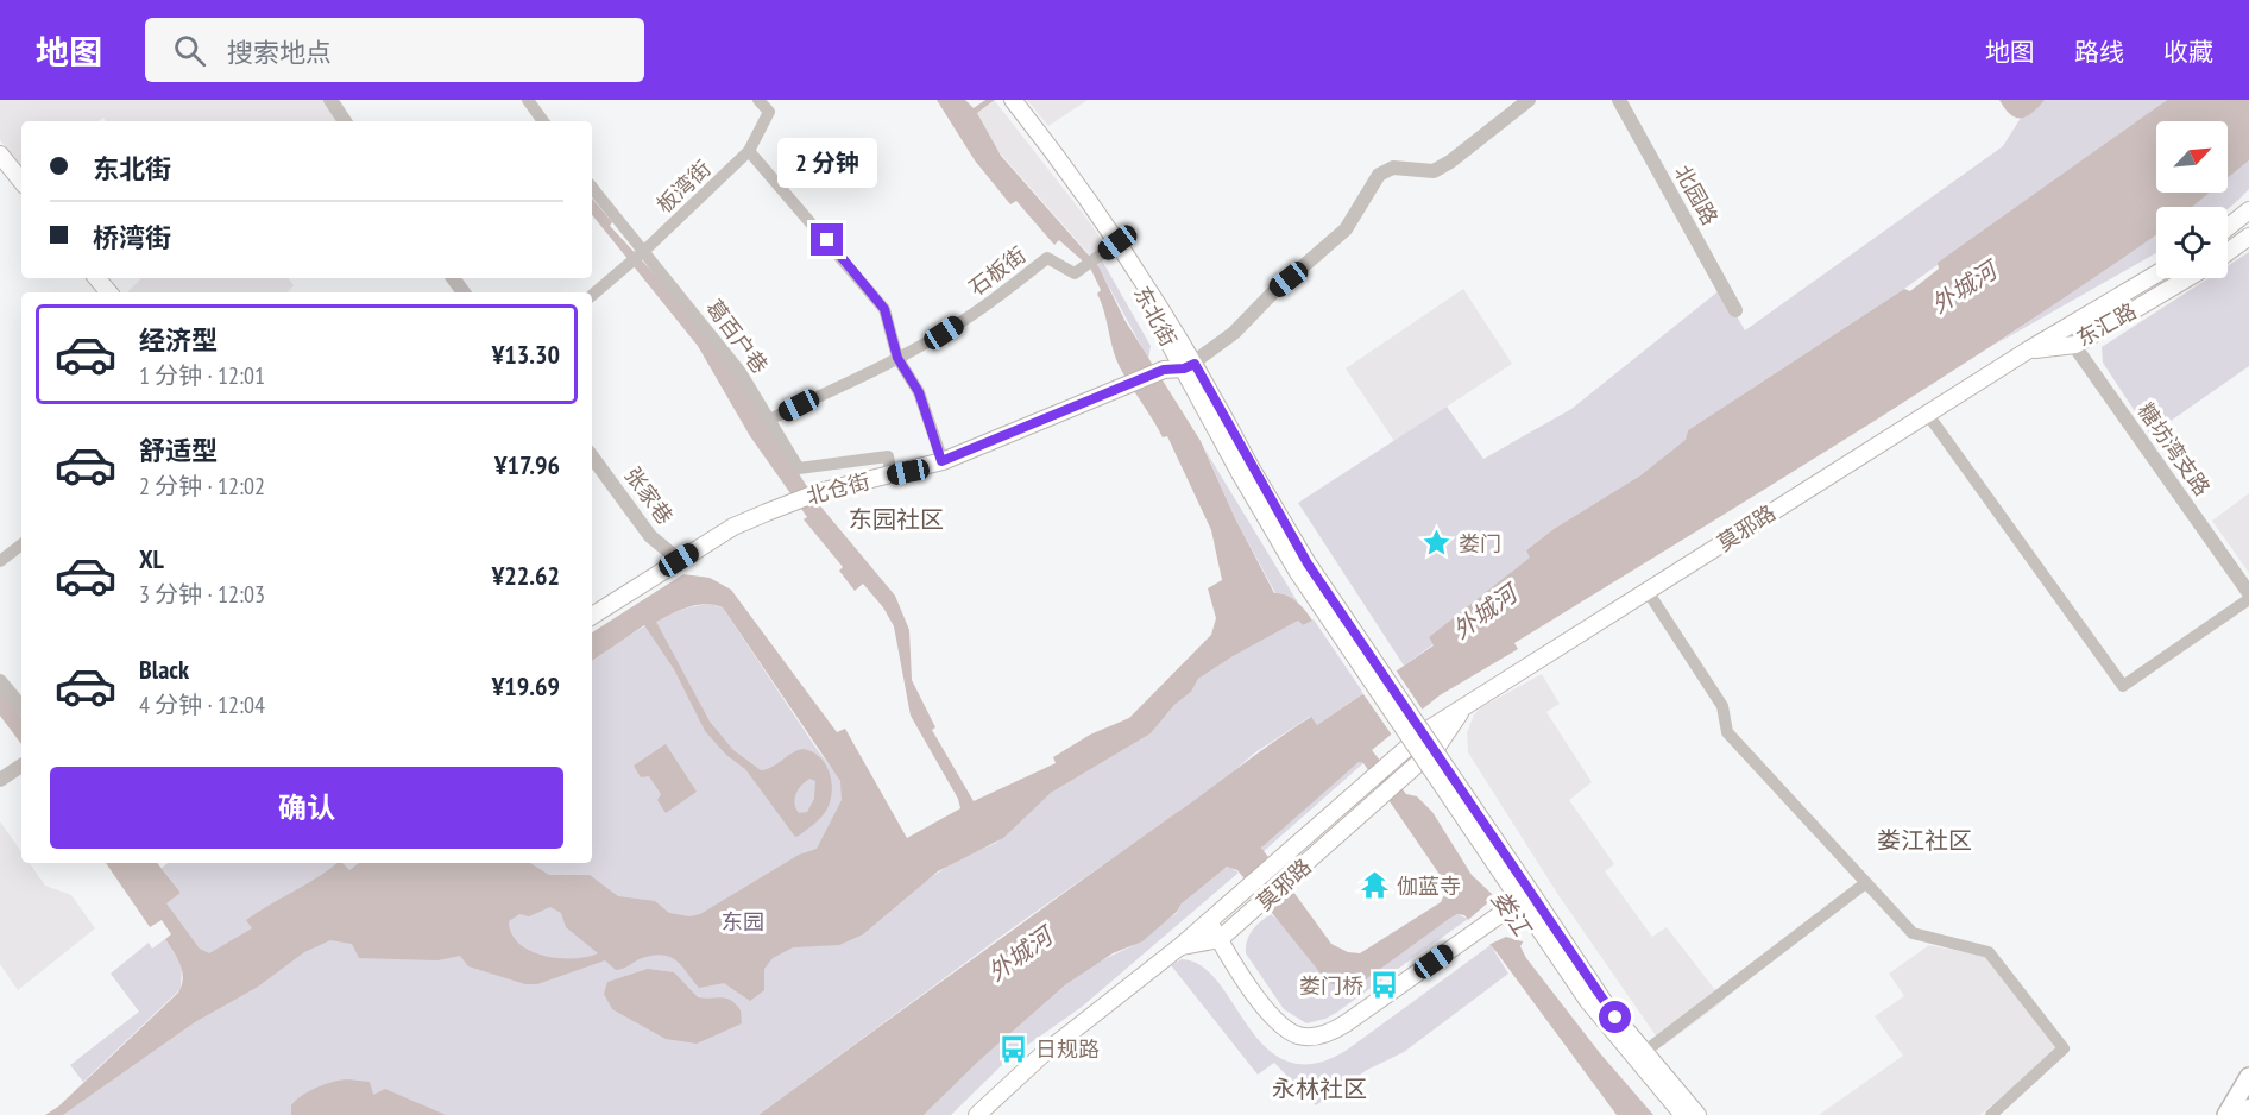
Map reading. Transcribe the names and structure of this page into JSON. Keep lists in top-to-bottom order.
{
  "streets": {
    "main road": [
      "东北街",
      "东汇路",
      "北仓街",
      "莫邪路"
    ],
    "street": [
      "板湾街",
      "北园路",
      "石板街",
      "葛百户巷",
      "糖坊湾支路",
      "张家巷"
    ]
  },
  "crossings": [
    ["板湾街", "葛百户巷"],
    ["石板街", "东北街"],
    ["东北街", "北仓街"],
    ["东汇路", "糖坊湾支路"],
    ["东汇路", "莫邪路"],
    ["葛百户巷", "北仓街"],
    ["北仓街", "张家巷"]
  ],
  "districts": ["东园社区", "娄江社区", "永林社区"],
  "water": ["外城河", "娄江"],
  "parks": ["东园"],
  "places": {
    "place": ["娄门"],
    "temple": ["伽蓝寺"],
    "bus stop": ["娄门桥", "日规路"]
  },
  "north": "top right",
  "page": {
    "header": "地图",
    "search": "搜索地点",
    "nav": ["地图", "路线", "收藏"],
    "banner": ["东北街", "桥湾街"],
    "bubble": "2 分钟",
    "list": [
      {
        "name": "经济型",
        "note": "1 分钟 · 12:01",
        "value": "¥13.30"
      },
      {
        "name": "舒适型",
        "note": "2 分钟 · 12:02",
        "value": "¥17.96"
      },
      {
        "name": "XL",
        "note": "3 分钟 · 12:03",
        "value": "¥22.62"
      },
      {
        "name": "Black",
        "note": "4 分钟 · 12:04",
        "value": "¥19.69"
      }
    ],
    "buttons": "确认"
  }
}
